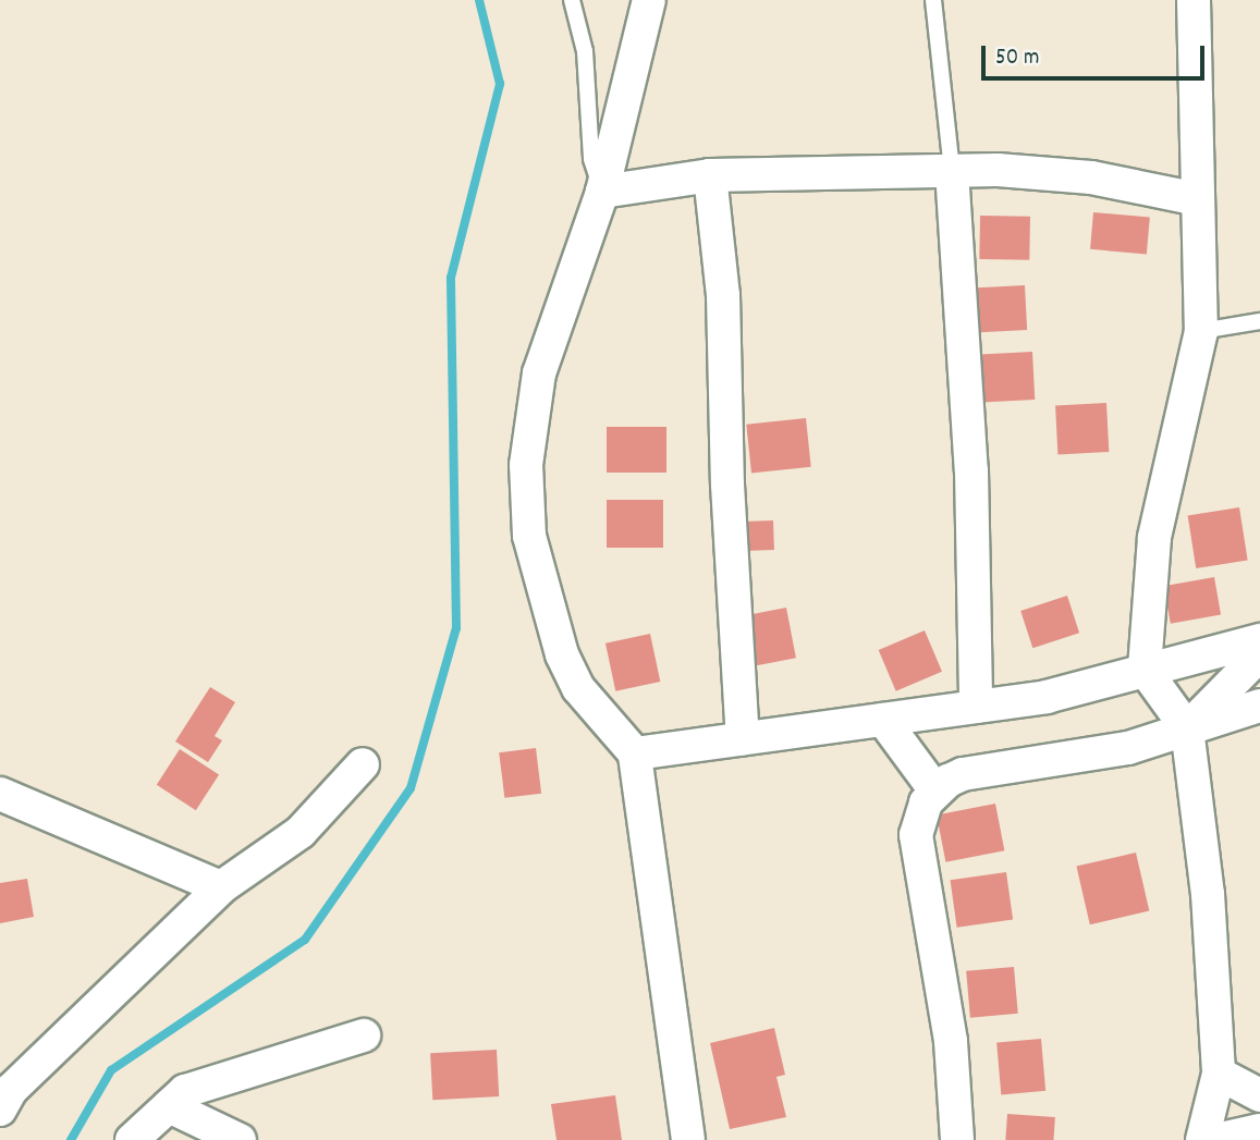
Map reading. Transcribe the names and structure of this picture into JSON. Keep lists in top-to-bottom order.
{
  "scale_bar": "50 m"
}
